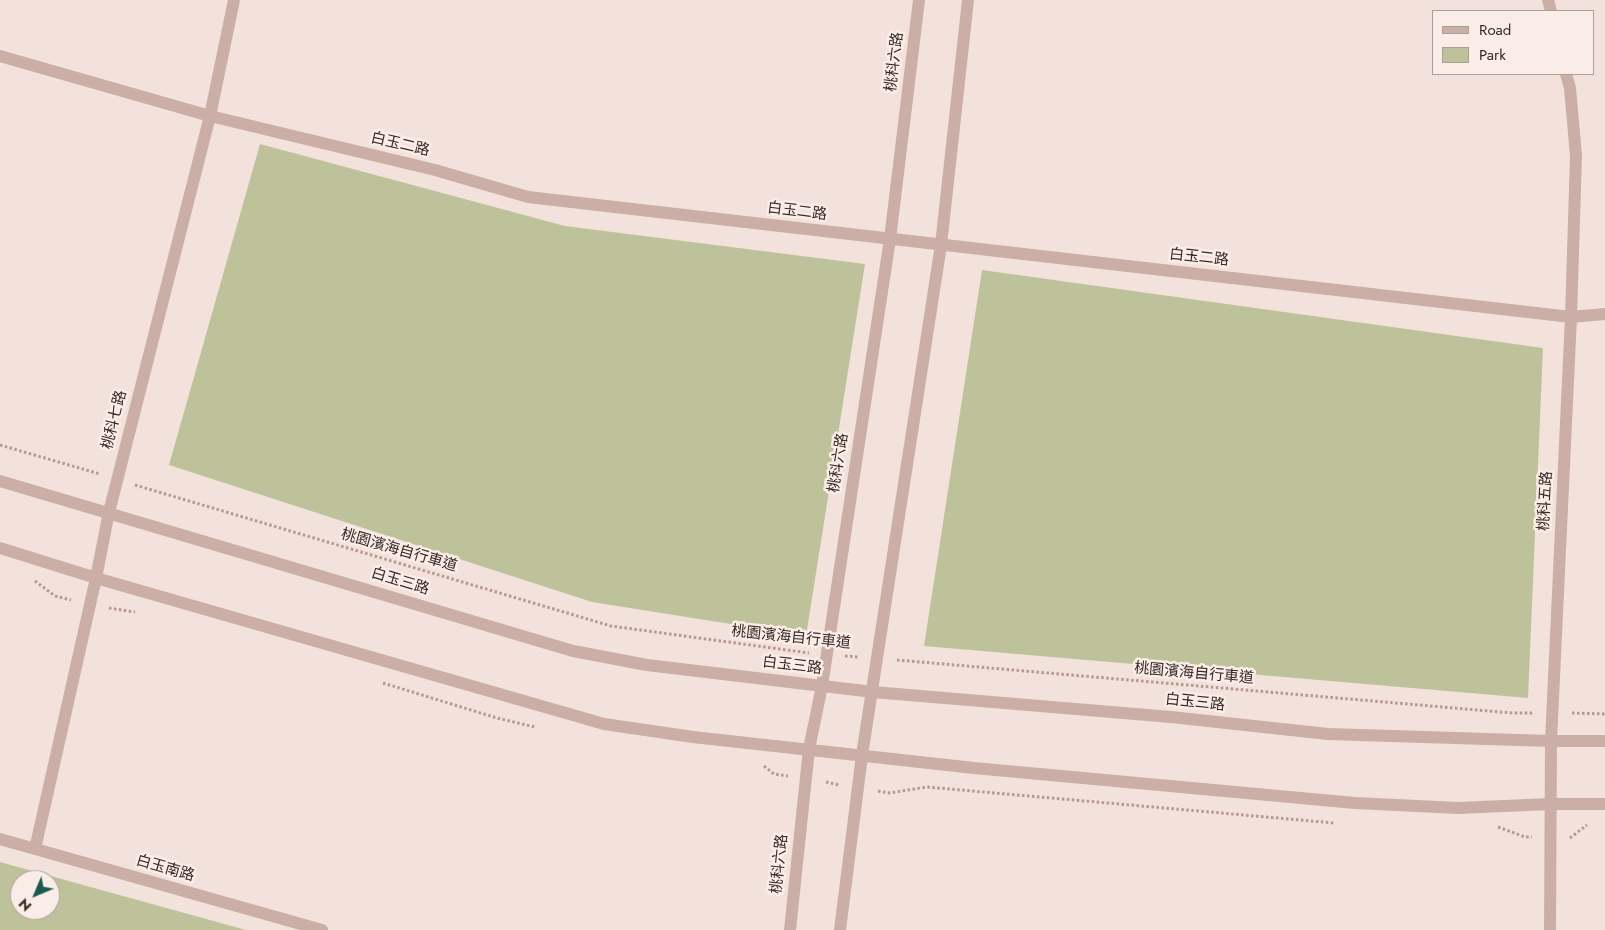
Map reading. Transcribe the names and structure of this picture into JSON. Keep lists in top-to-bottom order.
{
  "streets": {
    "street": [
      "桃科六路",
      "白玉二路",
      "桃科七路",
      "桃科五路",
      "白玉三路",
      "白玉南路"
    ],
    "path": ["桃園濱海自行車道"]
  },
  "crossings": [
    ["桃科六路", "白玉二路"],
    ["桃科六路", "桃園濱海自行車道"],
    ["桃科六路", "白玉三路"],
    ["白玉二路", "桃科七路"],
    ["白玉二路", "桃科五路"],
    ["桃科七路", "桃園濱海自行車道"],
    ["桃科七路", "白玉三路"],
    ["桃科七路", "白玉南路"],
    ["桃科五路", "桃園濱海自行車道"],
    ["桃科五路", "白玉三路"]
  ],
  "legend": ["Road", "Park"],
  "north": "bottom left"
}
